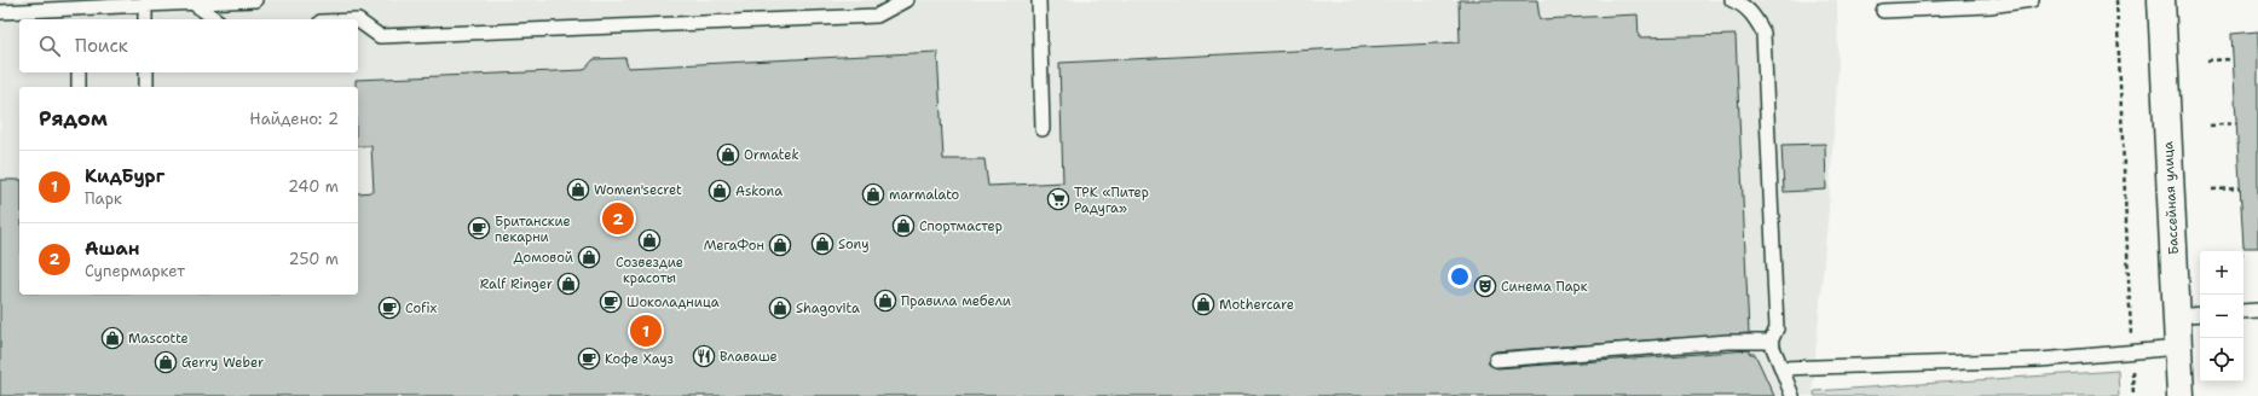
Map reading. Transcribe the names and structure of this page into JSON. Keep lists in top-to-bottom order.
{
  "streets": {
    "street": ["Бассейная улица"]
  },
  "places": {
    "shop": [
      "Ormatek",
      "Women'secret",
      "Askona",
      "marmalato",
      "Спортмастер",
      "Созвездие красоты",
      "Sony",
      "МегаФон",
      "Домовой",
      "Ralf Ringer",
      "Правила мебели",
      "Mothercare",
      "Shagovita",
      "Mascotte",
      "Gerry Weber"
    ],
    "supermarket": ["ТРК «Питер Радуга»"],
    "cafe": [
      "Британские пекарни",
      "Шоколадница",
      "Cofix",
      "Кофе Хауз"
    ],
    "theatre": ["Синема Парк"],
    "restaurant": ["Влаваше"]
  },
  "page": {
    "search": "Поиск",
    "heading": ["Рядом", "Найдено: 2"],
    "list": [
      {
        "mark": "1",
        "name": "КидБург",
        "note": "Парк",
        "value": "240 m"
      },
      {
        "mark": "2",
        "name": "Ашан",
        "note": "Супермаркет",
        "value": "250 m"
      }
    ],
    "pins": ["2", "1"],
    "map_buttons": ["+", "−"]
  }
}
